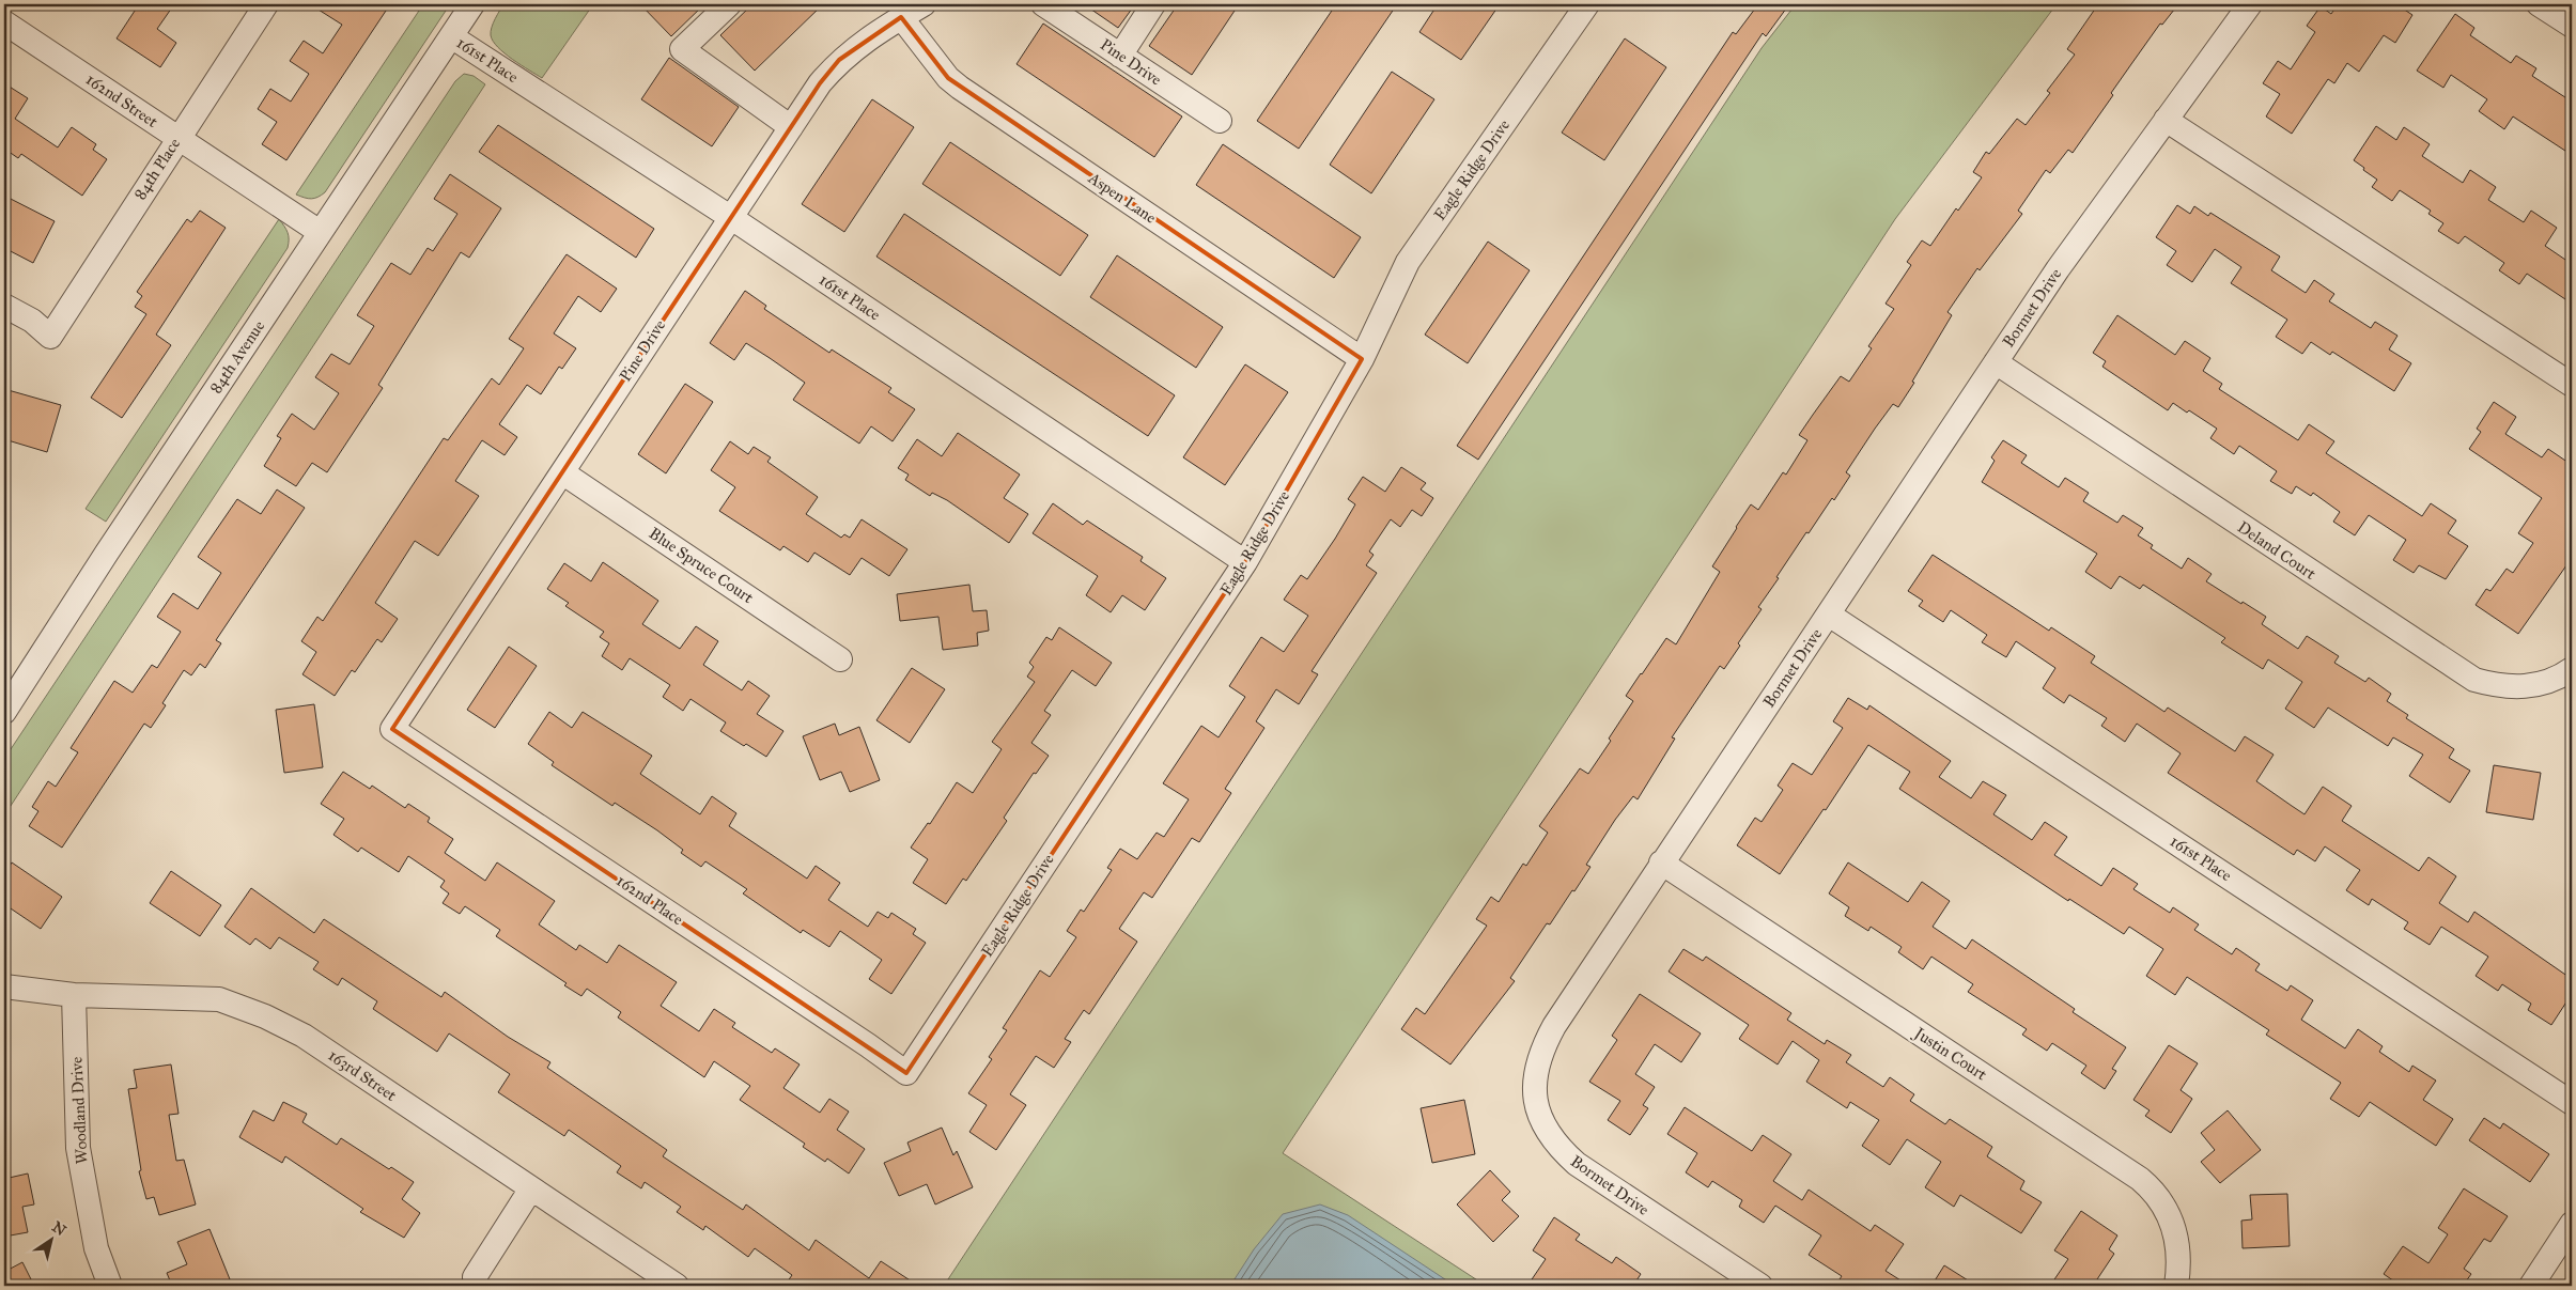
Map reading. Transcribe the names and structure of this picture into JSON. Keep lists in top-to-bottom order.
{
  "streets": {
    "street": [
      "161st Place",
      "Pine Drive",
      "162nd Street",
      "84th Place",
      "Eagle Ridge Drive",
      "Aspen Lane",
      "Bormet Drive",
      "84th Avenue",
      "Deland Court",
      "Blue Spruce Court",
      "162nd Place",
      "Justin Court",
      "163rd Street",
      "Woodland Drive"
    ]
  },
  "crossings": [
    ["161st Place", "Pine Drive"],
    ["161st Place", "Eagle Ridge Drive"],
    ["161st Place", "Bormet Drive"],
    ["161st Place", "84th Avenue"],
    ["Pine Drive", "Aspen Lane"],
    ["Pine Drive", "Blue Spruce Court"],
    ["Pine Drive", "162nd Place"],
    ["162nd Street", "84th Place"],
    ["162nd Street", "84th Avenue"],
    ["Eagle Ridge Drive", "Aspen Lane"],
    ["Eagle Ridge Drive", "162nd Place"],
    ["Bormet Drive", "Deland Court"],
    ["Bormet Drive", "Justin Court"],
    ["163rd Street", "Woodland Drive"]
  ],
  "north": "top right"
}
